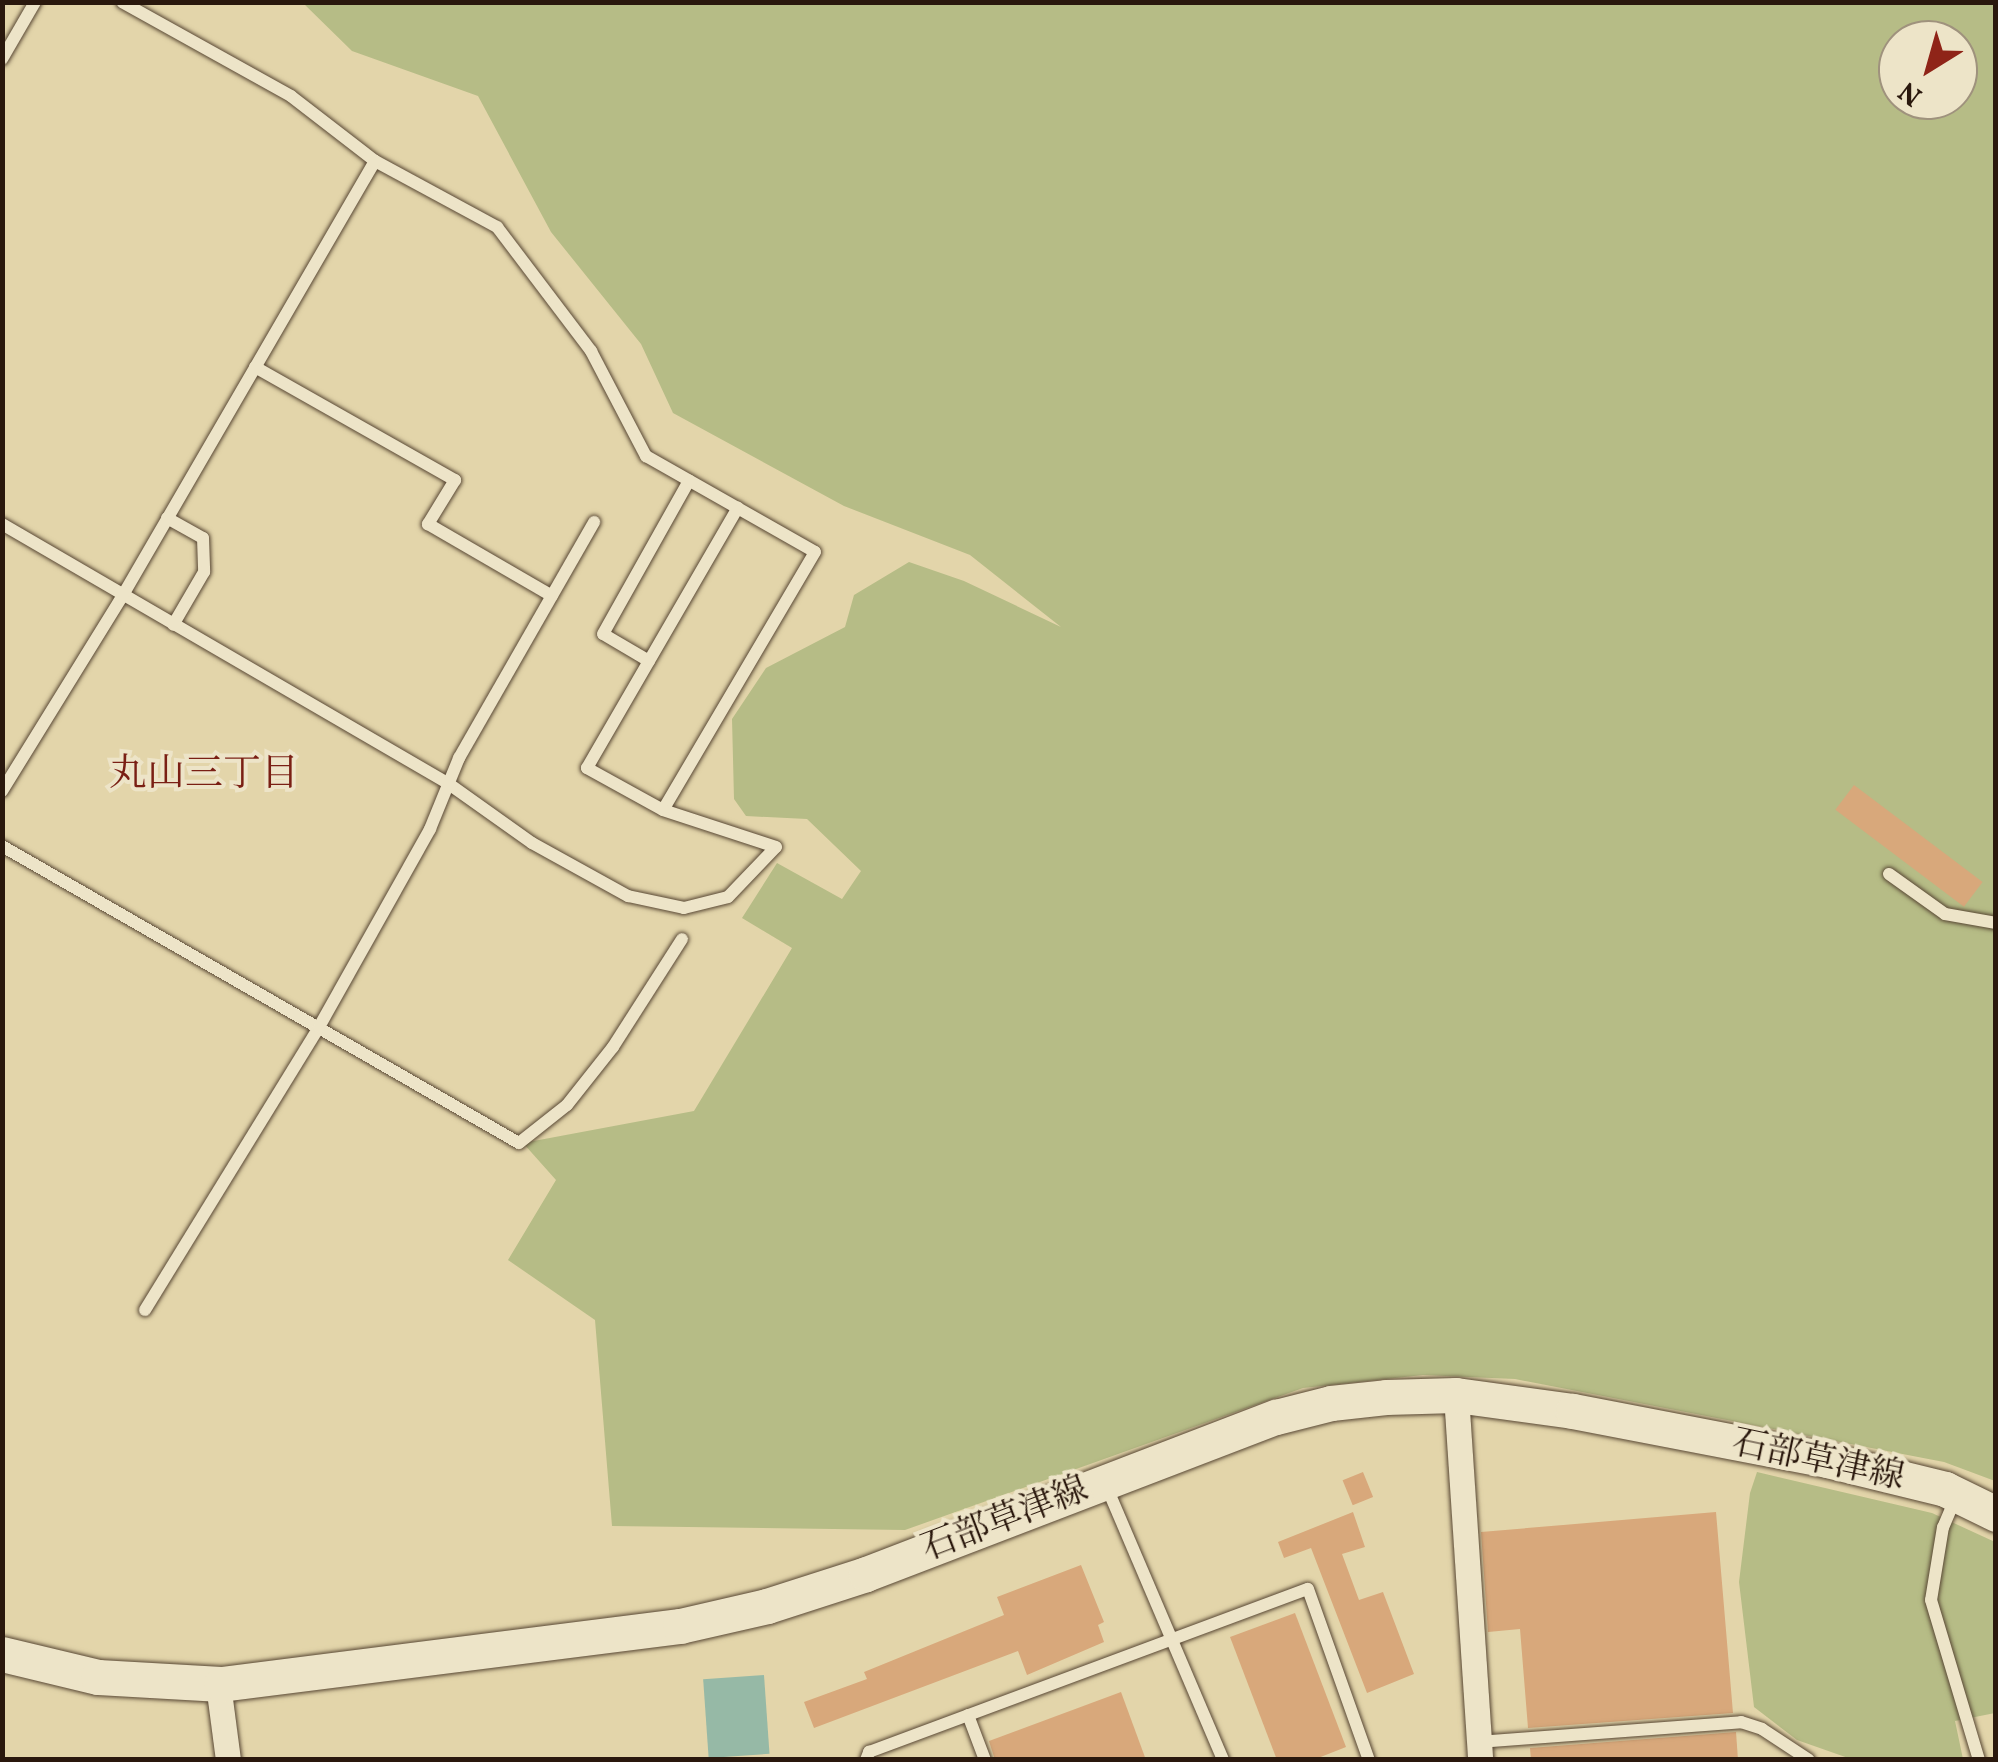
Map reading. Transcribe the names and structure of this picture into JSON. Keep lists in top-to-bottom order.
{
  "streets": {
    "main road": ["石部草津線"]
  },
  "districts": ["丸山三丁目"],
  "north": "bottom left"
}
